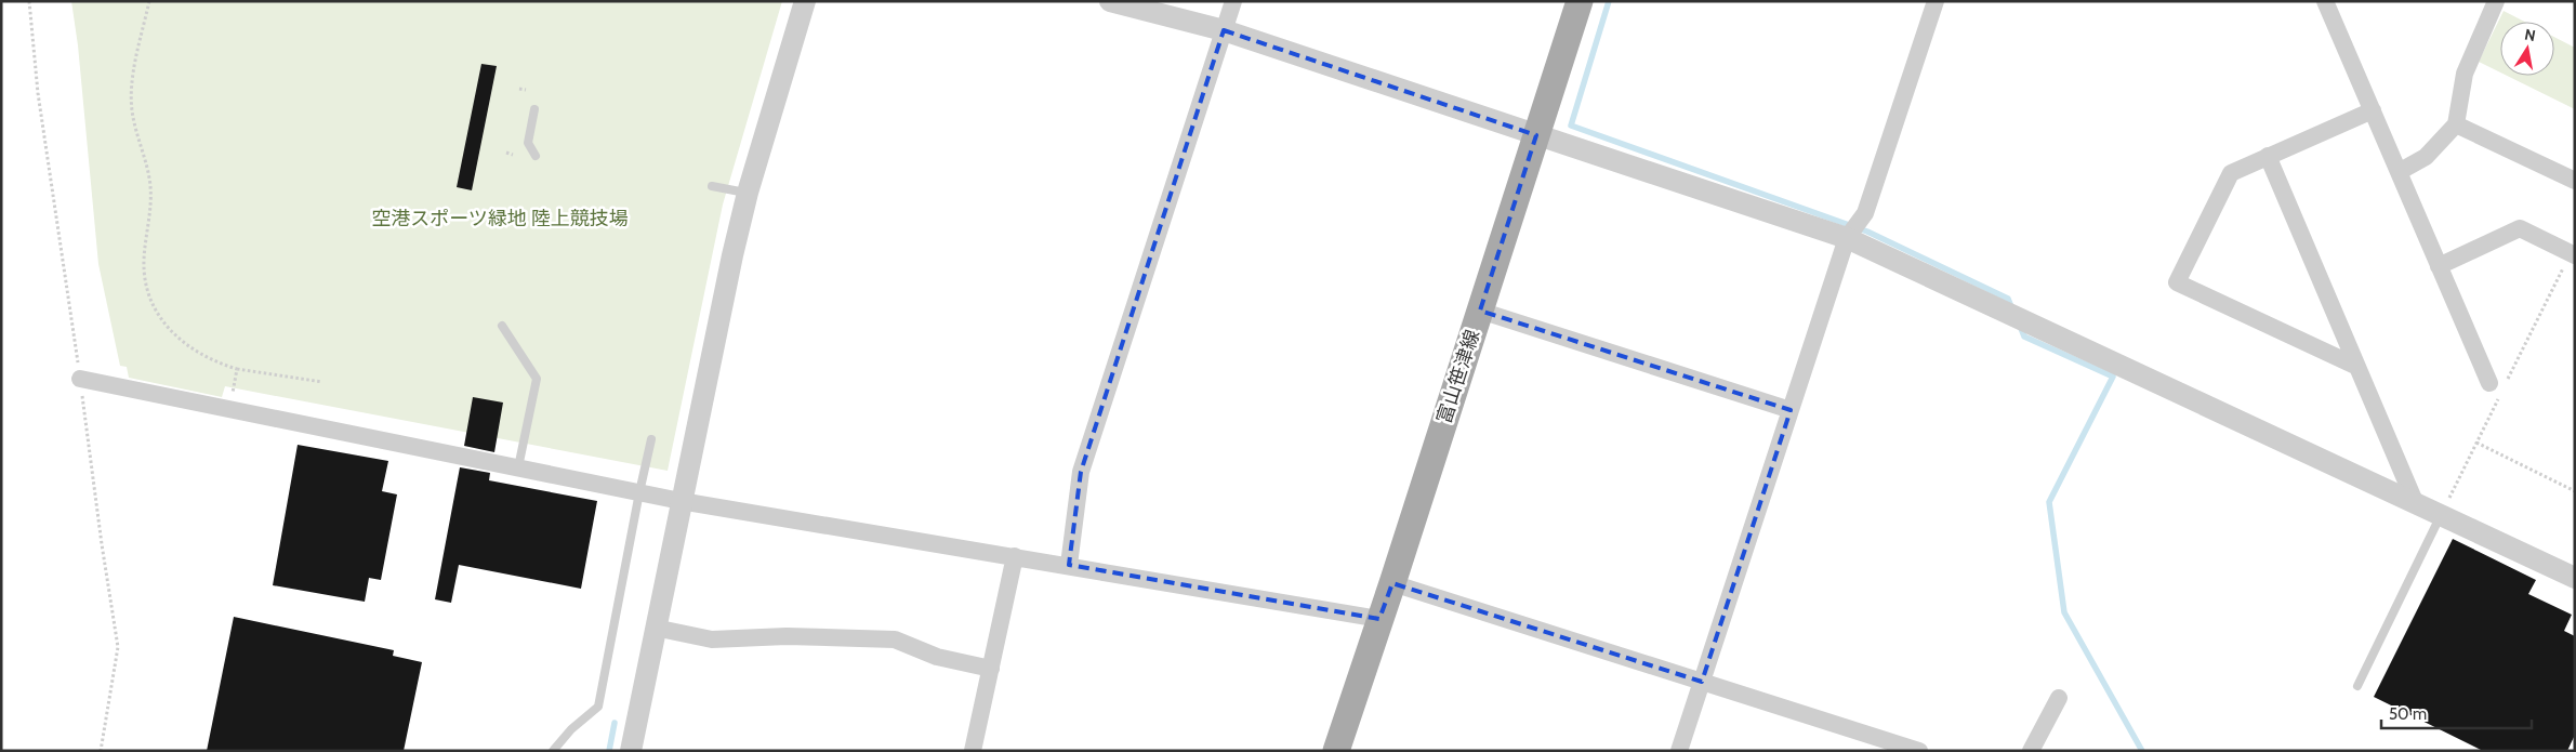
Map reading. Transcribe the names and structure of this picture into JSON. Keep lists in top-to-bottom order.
{
  "streets": {
    "main road": ["富山笹津線"]
  },
  "parks": ["空港スポーツ緑地 陸上競技場"],
  "scale_bar": "50 m",
  "north": "top"
}
